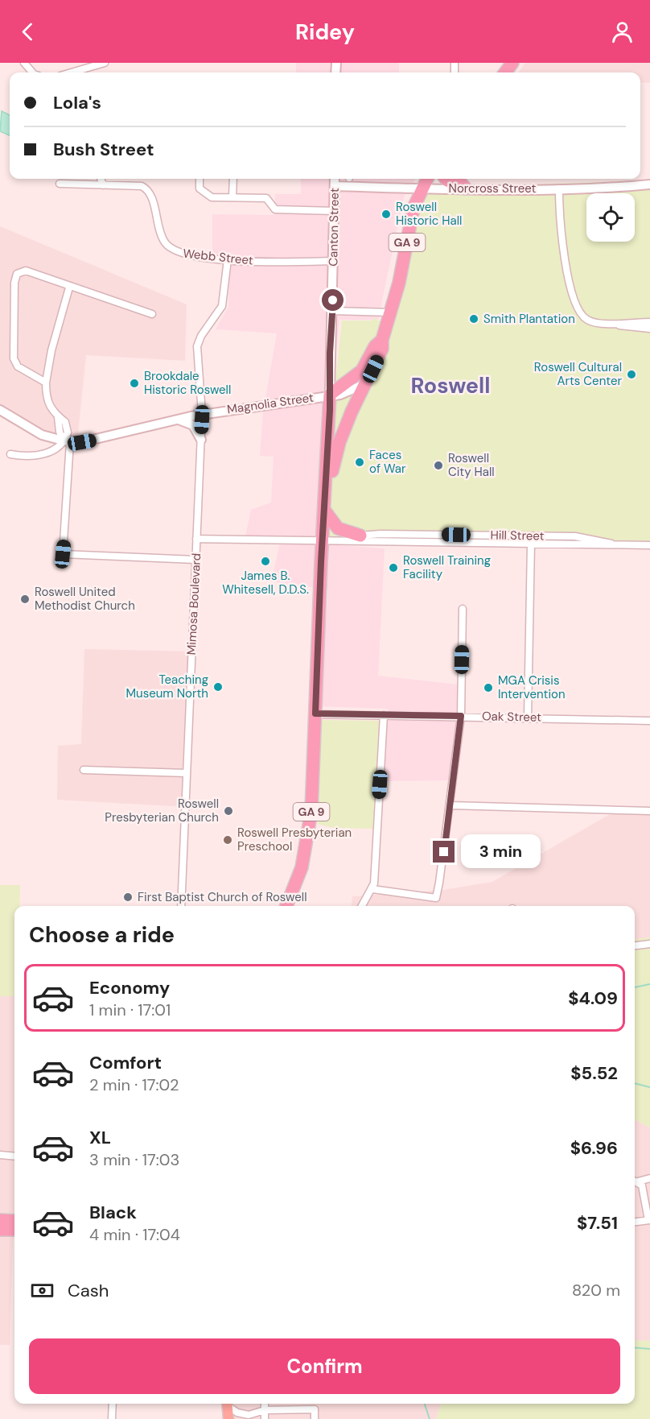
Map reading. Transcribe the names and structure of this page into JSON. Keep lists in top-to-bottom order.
{
  "streets": {
    "highway": ["GA 9"],
    "street": [
      "Norcross Street",
      "Canton Street",
      "Webb Street",
      "Magnolia Street",
      "Hill Street",
      "Mimosa Boulevard",
      "Oak Street"
    ]
  },
  "crossings": [
    ["Norcross Street", "Canton Street"],
    ["Norcross Street", "GA 9"],
    ["Canton Street", "GA 9"],
    ["Canton Street", "Webb Street"],
    ["Canton Street", "Magnolia Street"],
    ["GA 9", "Magnolia Street"],
    ["GA 9", "Hill Street"],
    ["GA 9", "Oak Street"],
    ["Webb Street", "Mimosa Boulevard"],
    ["Magnolia Street", "Mimosa Boulevard"],
    ["Hill Street", "Mimosa Boulevard"]
  ],
  "districts": ["Roswell"],
  "places": [
    "Roswell Historic Hall",
    "Smith Plantation",
    "Roswell Cultural Arts Center",
    "Brookdale Historic Roswell",
    "Faces of War",
    "Roswell City Hall",
    "James B. Whitesell, D.D.S.",
    "Roswell Training Facility",
    "Roswell United Methodist Church",
    "Teaching Museum North",
    "MGA Crisis Intervention",
    "Roswell Presbyterian Church",
    "Roswell Presbyterian Preschool",
    "First Baptist Church of Roswell"
  ],
  "page": {
    "header": "Ridey",
    "banner": ["Lola's", "Bush Street"],
    "bubble": "3 min",
    "heading": "Choose a ride",
    "list": [
      {
        "name": "Economy",
        "note": "1 min · 17:01",
        "value": "$4.09"
      },
      {
        "name": "Comfort",
        "note": "2 min · 17:02",
        "value": "$5.52"
      },
      {
        "name": "XL",
        "note": "3 min · 17:03",
        "value": "$6.96"
      },
      {
        "name": "Black",
        "note": "4 min · 17:04",
        "value": "$7.51"
      }
    ],
    "pay": ["Cash", "820 m"],
    "buttons": "Confirm"
  }
}
